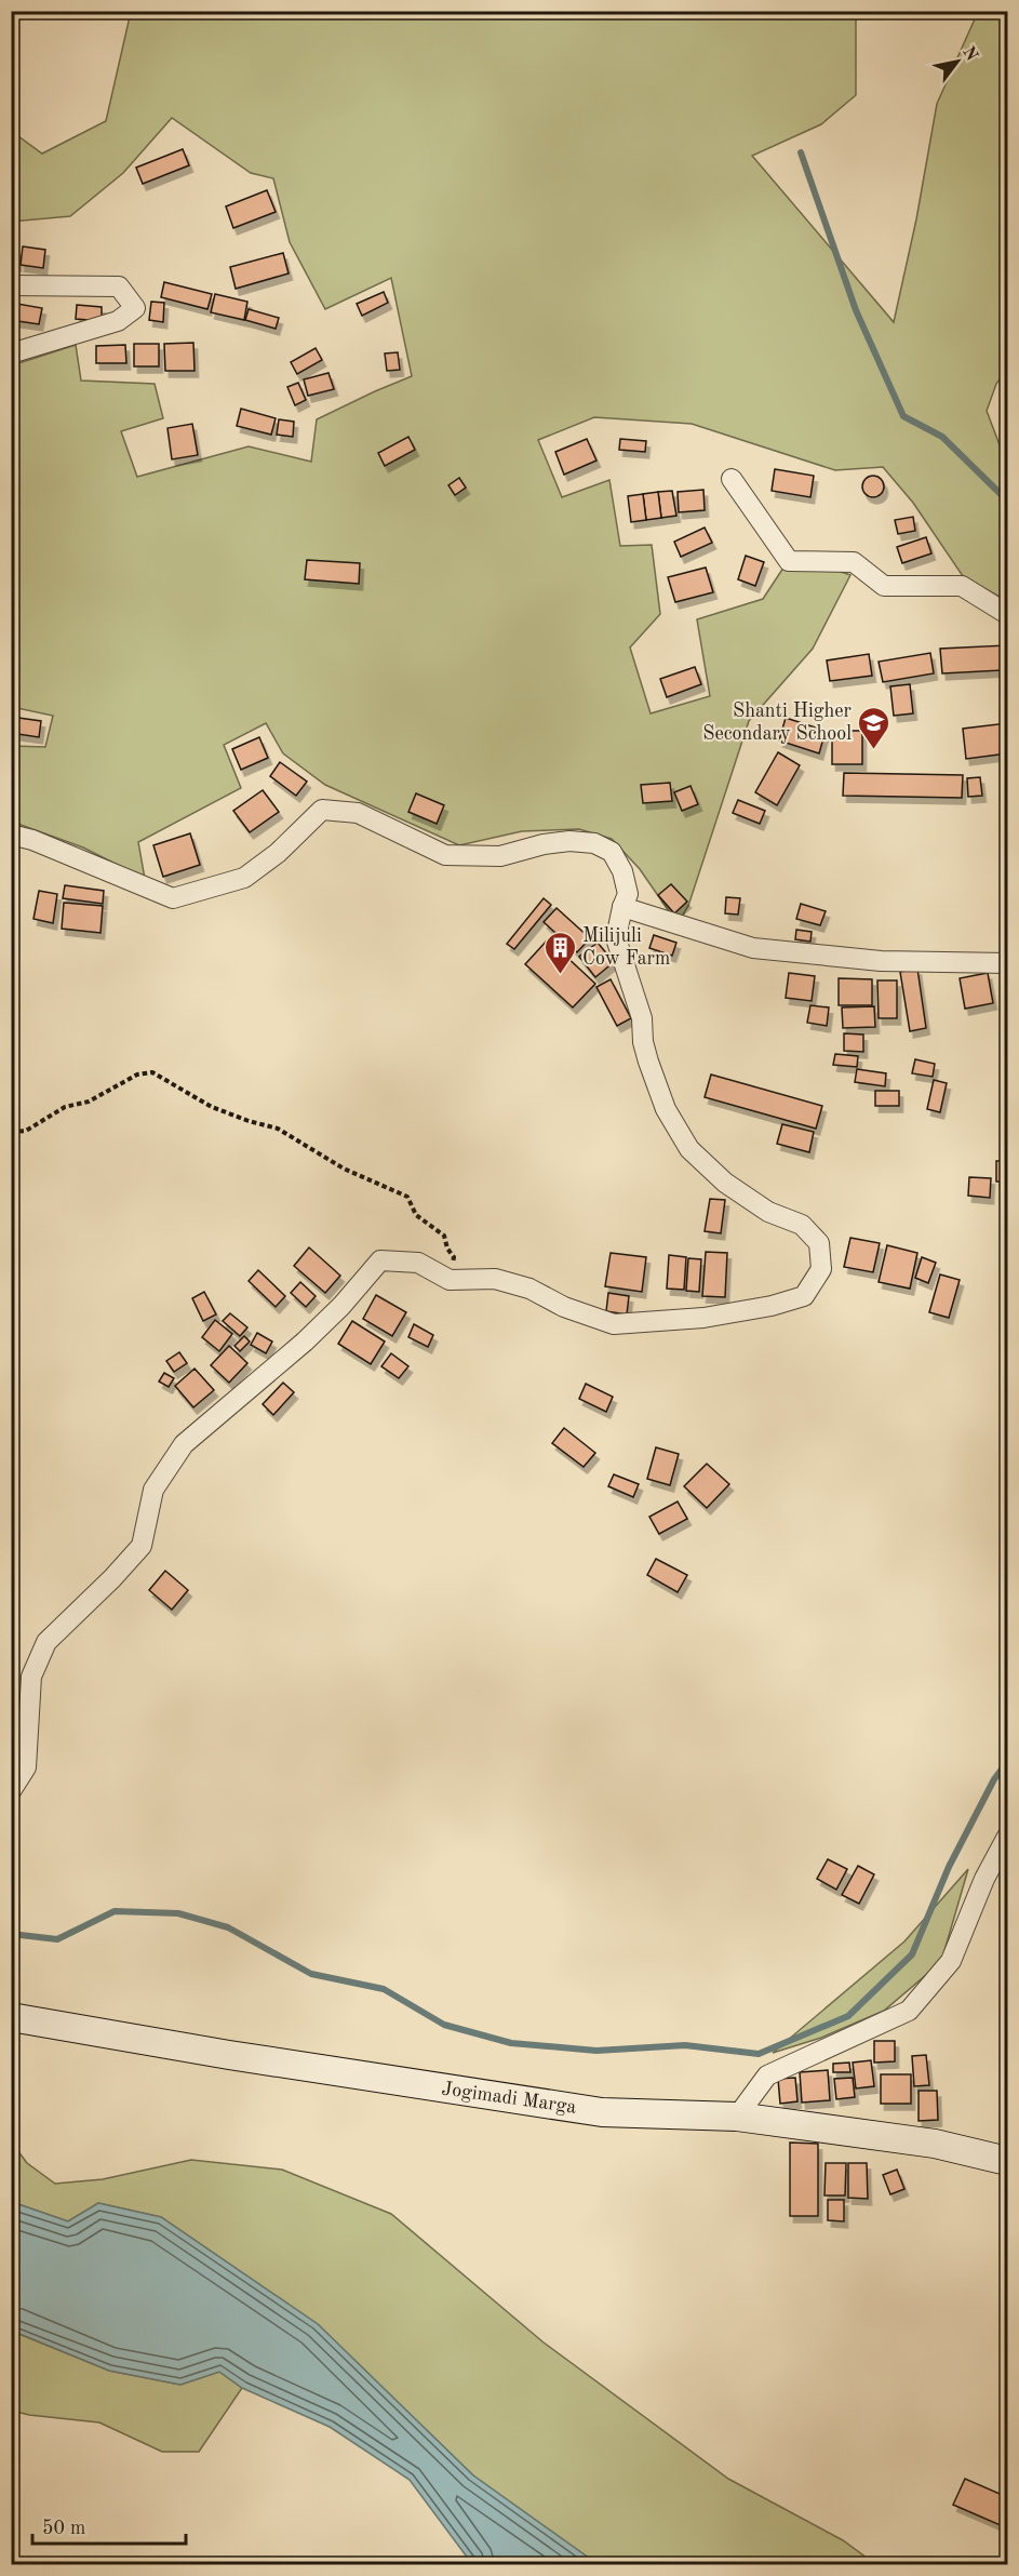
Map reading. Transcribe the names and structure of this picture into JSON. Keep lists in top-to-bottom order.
{
  "streets": {
    "main road": ["Jogimadi Marga"]
  },
  "places": {
    "school or university": ["Shanti Higher Secondary School"],
    "building": ["Milijuli Cow Farm"]
  },
  "scale_bar": "50 m",
  "north": "top right"
}
